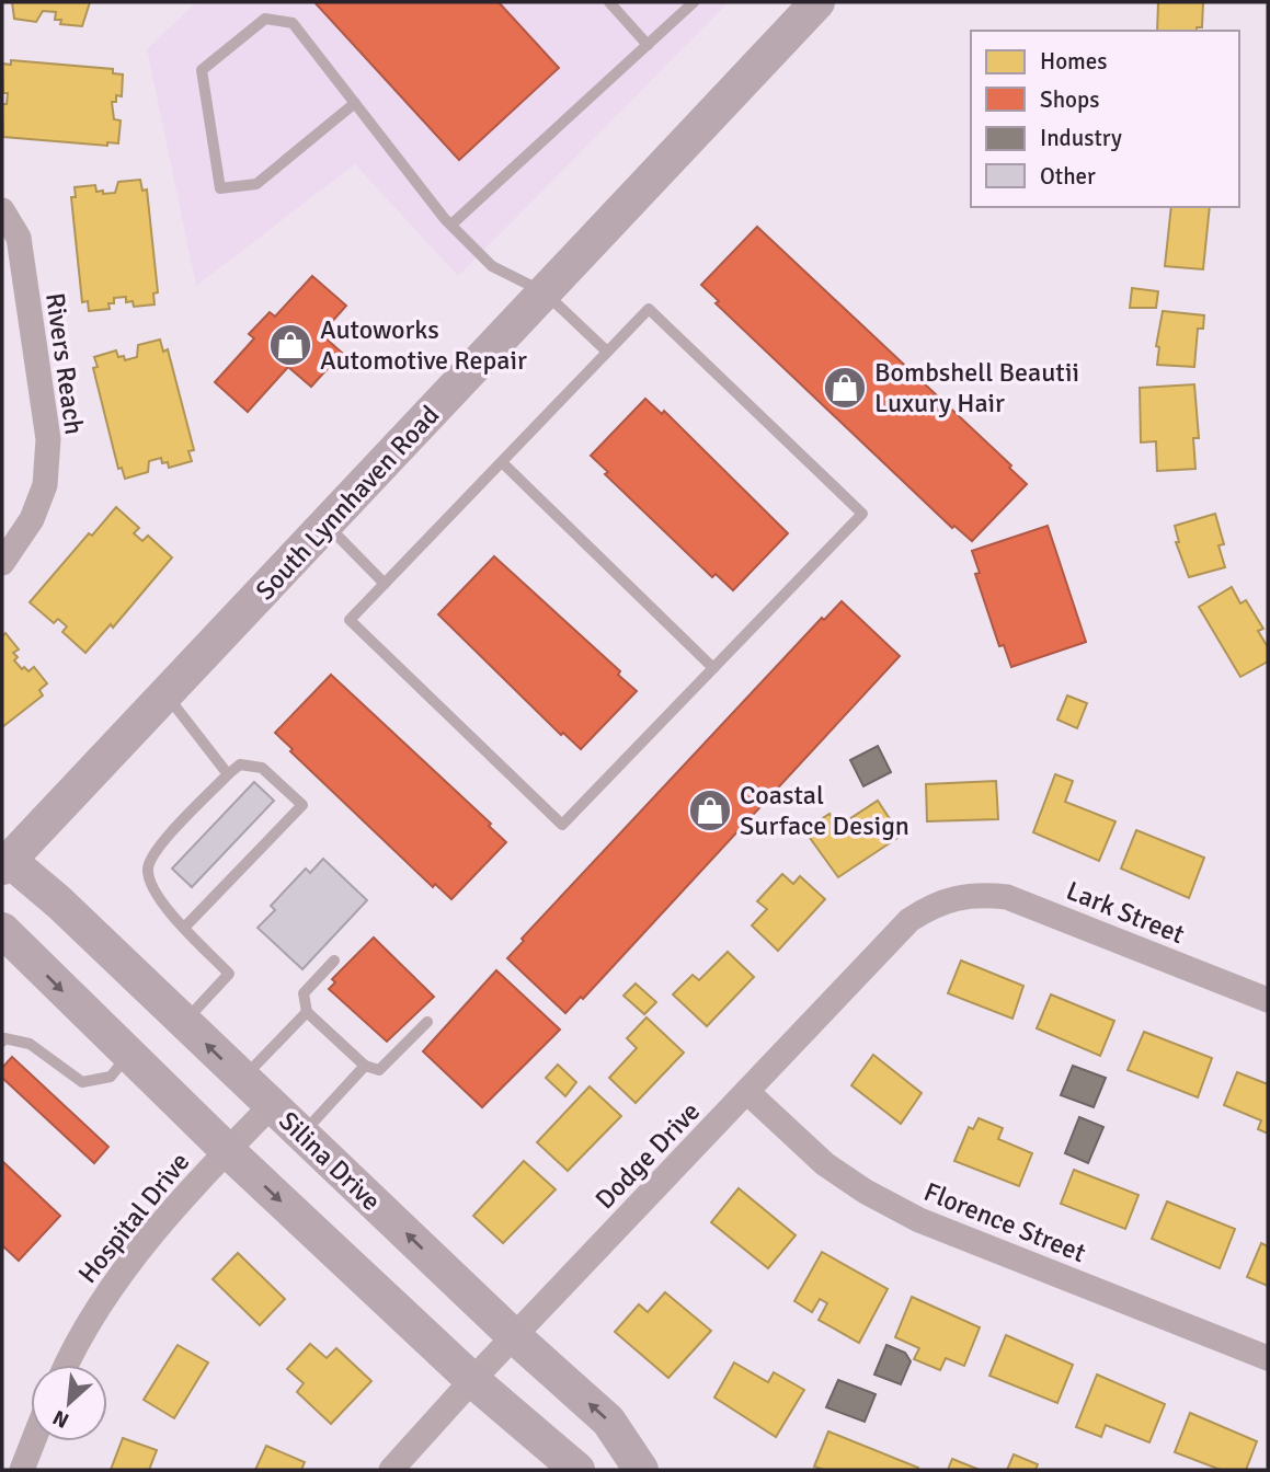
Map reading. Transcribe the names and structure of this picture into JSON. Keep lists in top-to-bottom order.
{
  "streets": {
    "street": [
      "Rivers Reach",
      "South Lynnhaven Road",
      "Lark Street",
      "Dodge Drive",
      "Silina Drive",
      "Hospital Drive",
      "Florence Street"
    ]
  },
  "crossings": [
    ["South Lynnhaven Road", "Silina Drive"],
    ["Lark Street", "Dodge Drive"],
    ["Dodge Drive", "Silina Drive"],
    ["Dodge Drive", "Florence Street"],
    ["Silina Drive", "Hospital Drive"]
  ],
  "places": {
    "shop": ["Autoworks Automotive Repair", "Bombshell Beautii Luxury Hair", "Coastal Surface Design"]
  },
  "legend": [
    "Homes",
    "Shops",
    "Industry",
    "Other"
  ],
  "north": "bottom left"
}
